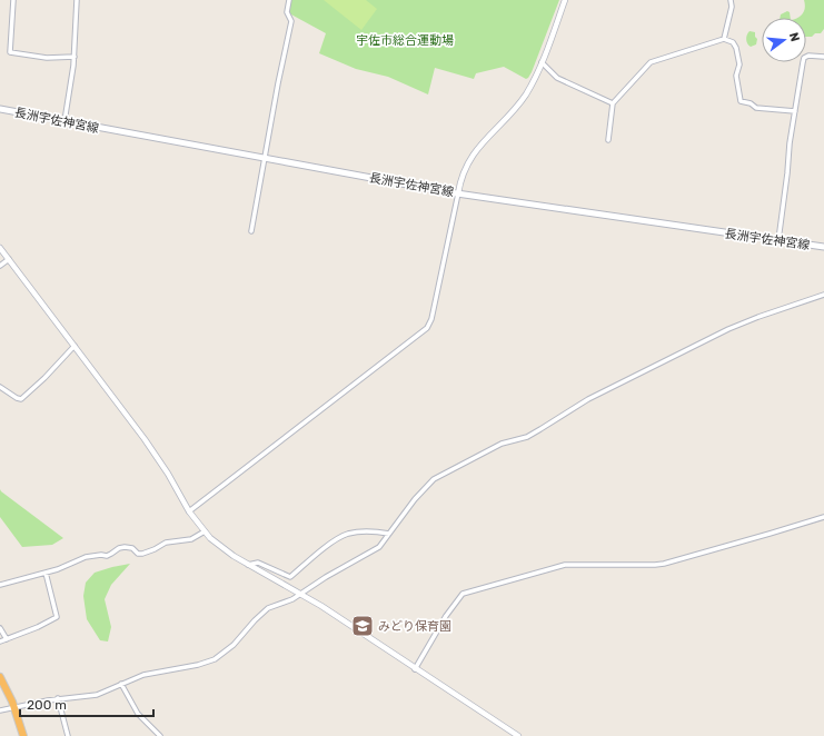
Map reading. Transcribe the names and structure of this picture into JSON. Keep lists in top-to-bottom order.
{
  "streets": {
    "main road": ["長洲宇佐神宮線"]
  },
  "parks": ["宇佐市総合運動場"],
  "places": {
    "school or university": ["みどり保育園"]
  },
  "scale_bar": "200 m",
  "north": "right"
}
